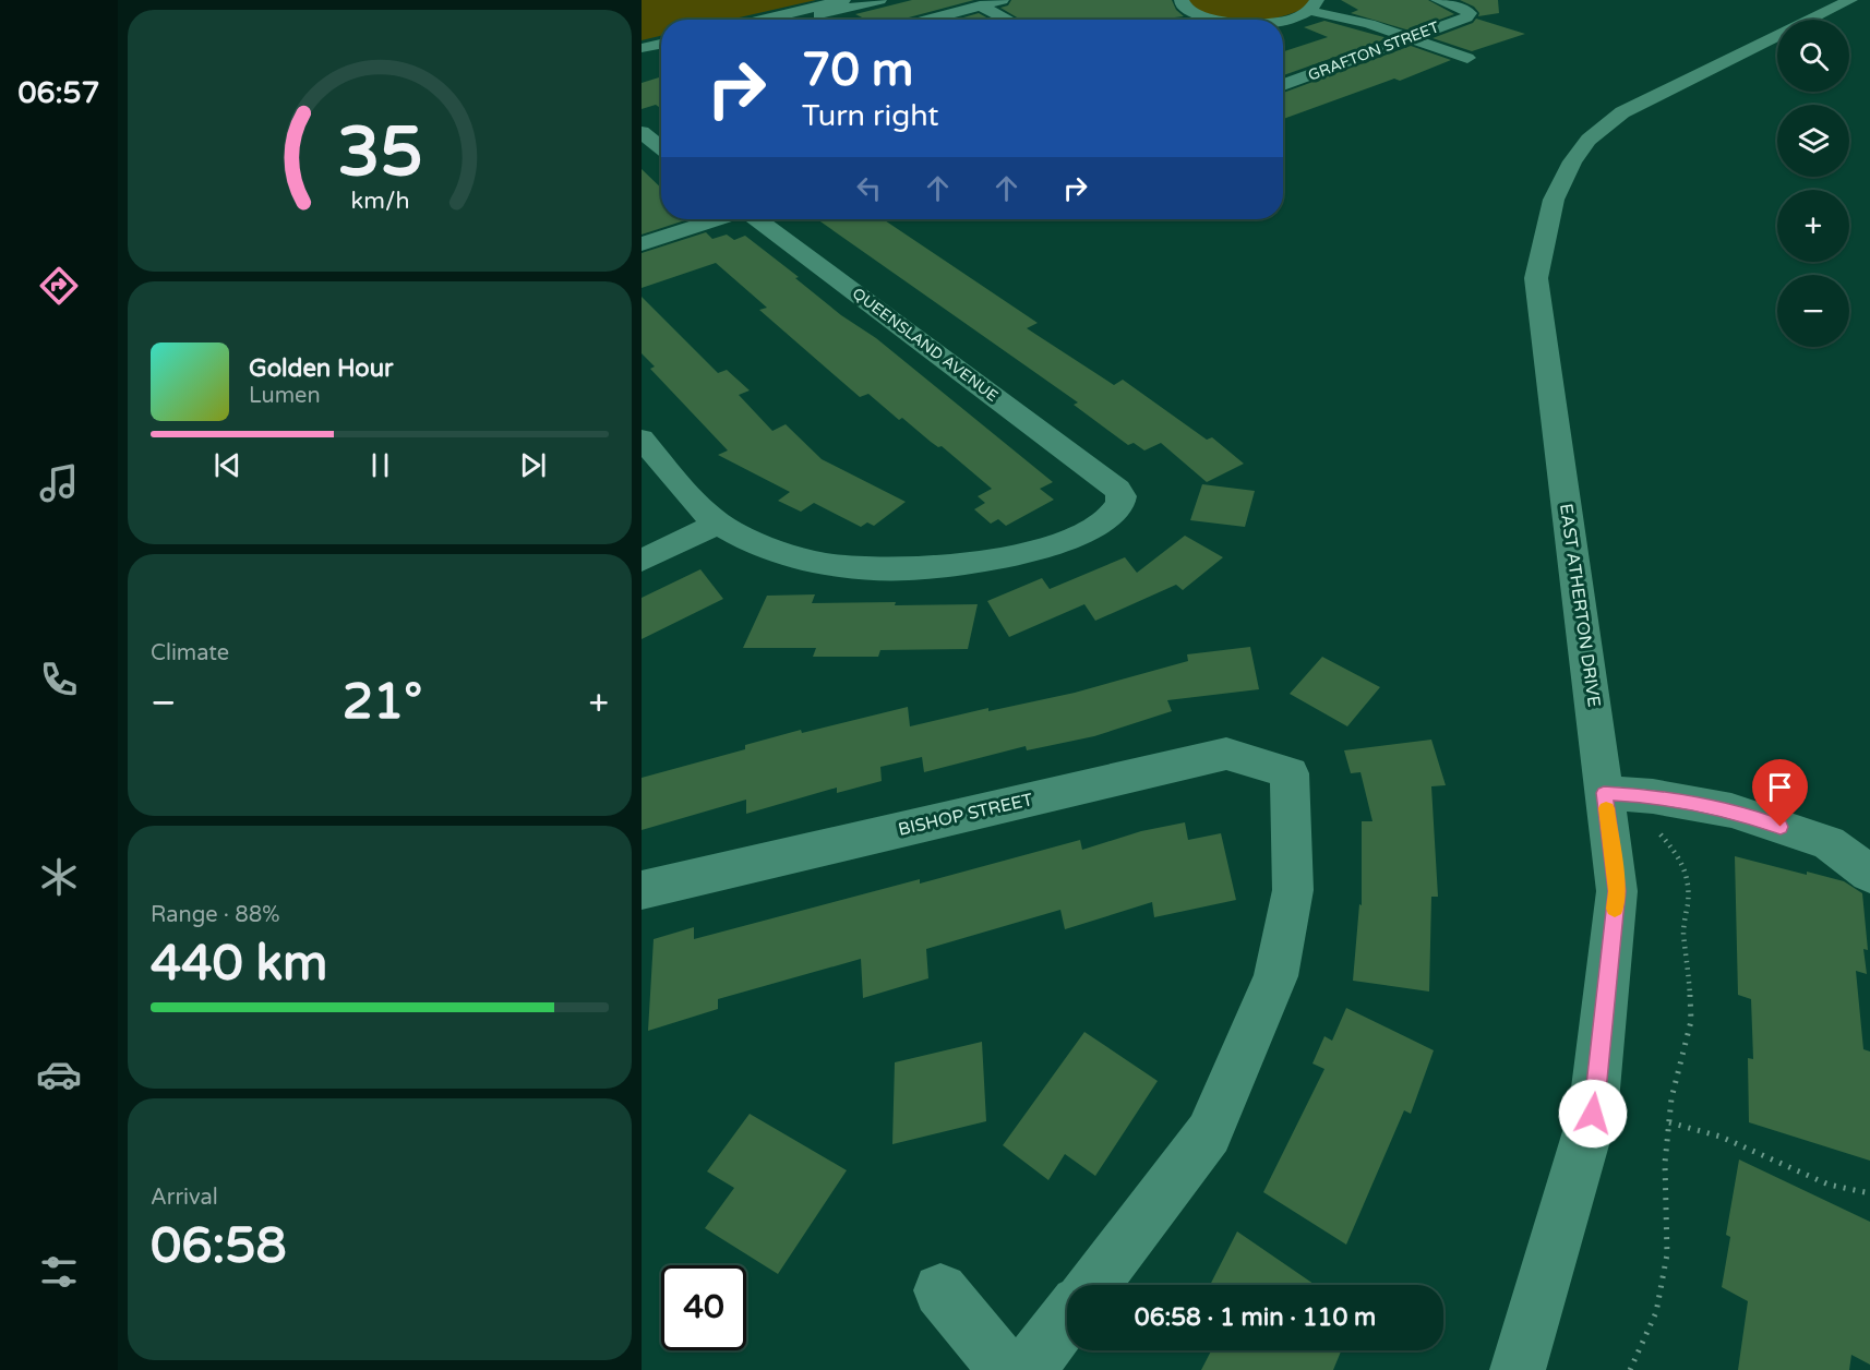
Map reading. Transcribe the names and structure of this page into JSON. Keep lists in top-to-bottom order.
{
  "streets": {
    "street": [
      "GRAFTON STREET",
      "QUEENSLAND AVENUE",
      "EAST ATHERTON DRIVE",
      "BISHOP STREET"
    ]
  },
  "page": {
    "tabs": "06:57",
    "map_buttons": ["+", "−"],
    "turn": ["70 m", "Turn right"],
    "song": ["Golden Hour", "Lumen"],
    "tile": [
      "Climate",
      ["Range · 88%", "440 km"],
      ["Arrival", "06:58"]
    ],
    "heat": ["−", "21°", "+"],
    "limit": "40",
    "trip": "06:58 · 1 min · 110 m",
    "gauge": ["35", "km/h"]
  }
}
